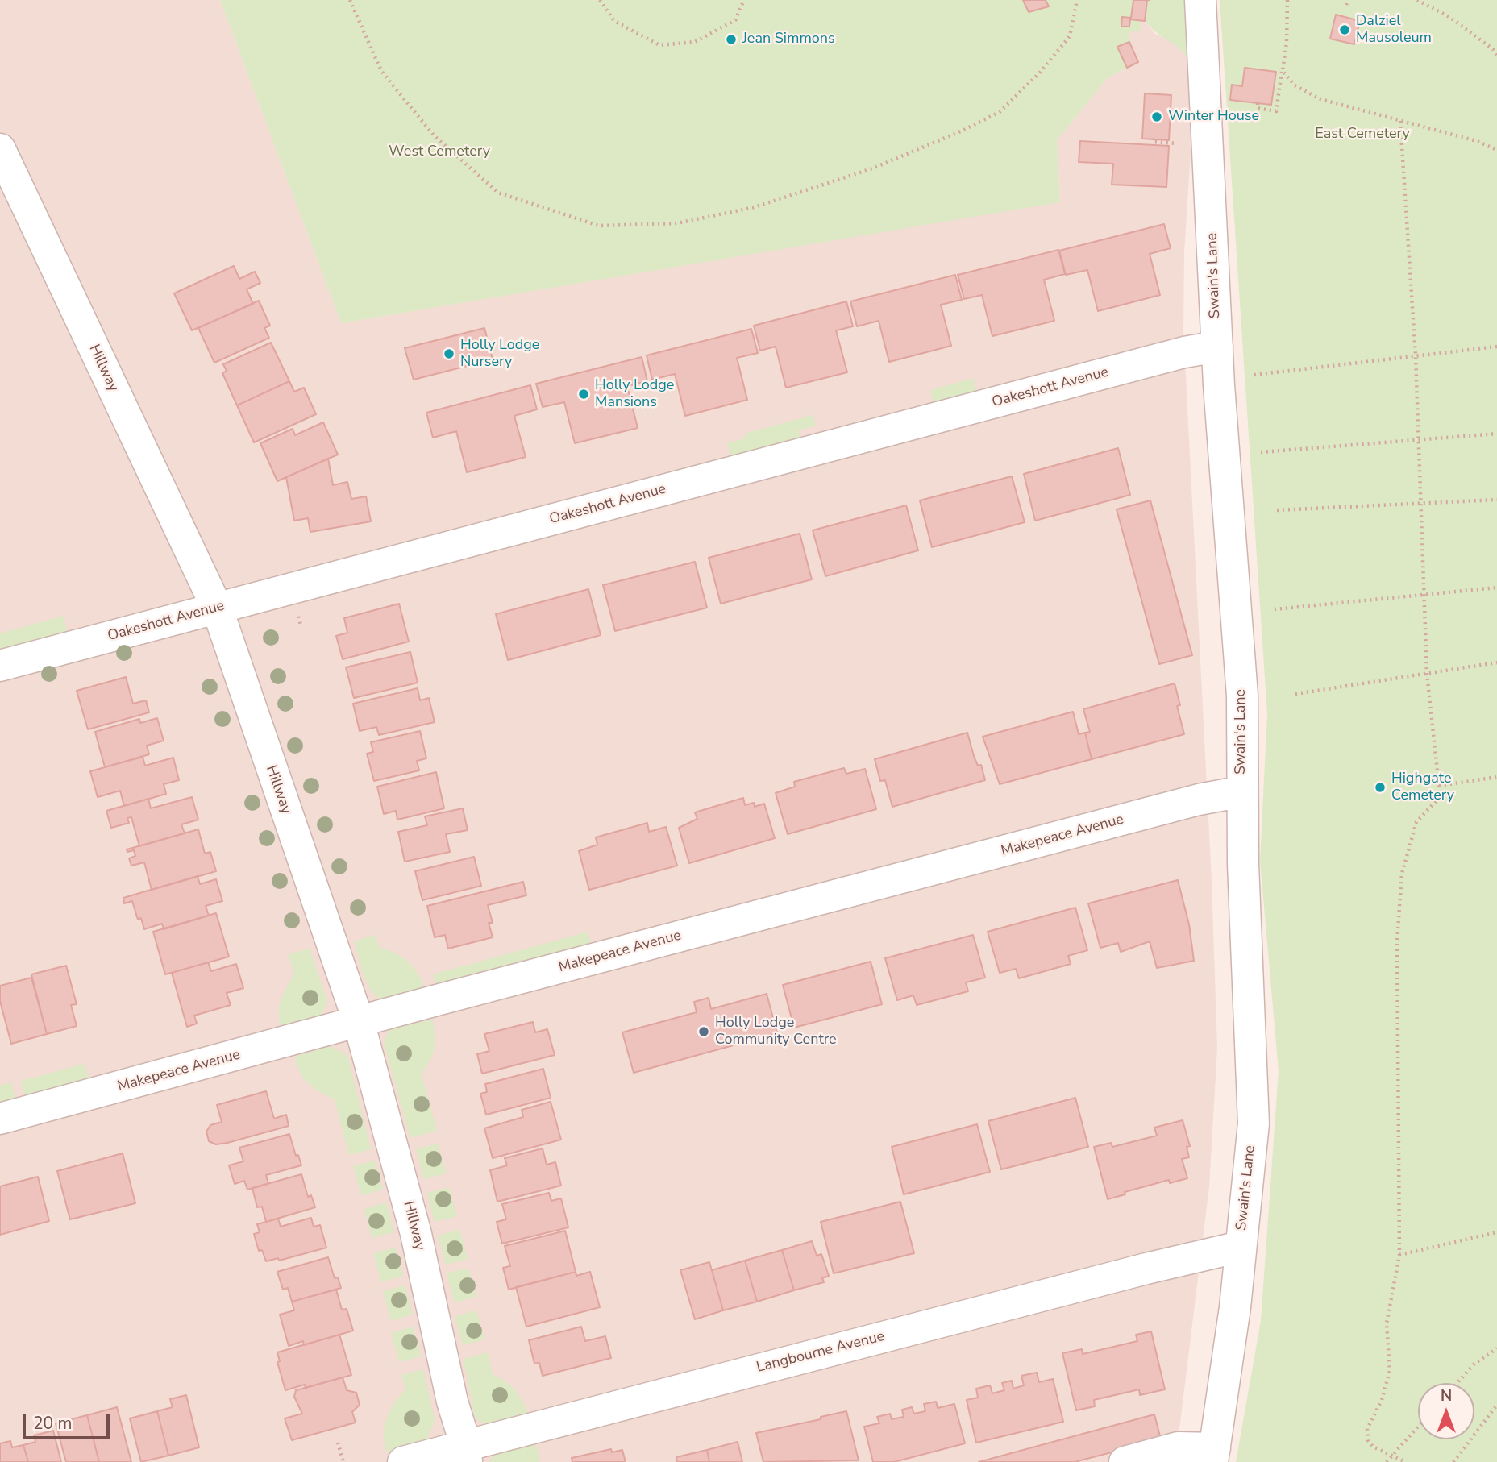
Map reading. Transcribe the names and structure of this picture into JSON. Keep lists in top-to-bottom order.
{
  "streets": {
    "street": [
      "Swain's Lane",
      "Hillway",
      "Oakeshott Avenue",
      "Makepeace Avenue",
      "Langbourne Avenue"
    ]
  },
  "crossings": [
    ["Swain's Lane", "Oakeshott Avenue"],
    ["Swain's Lane", "Makepeace Avenue"],
    ["Swain's Lane", "Langbourne Avenue"],
    ["Hillway", "Oakeshott Avenue"],
    ["Hillway", "Makepeace Avenue"],
    ["Hillway", "Langbourne Avenue"]
  ],
  "parks": ["East Cemetery", "West Cemetery"],
  "places": [
    "Dalziel Mausoleum",
    "Jean Simmons",
    "Winter House",
    "Holly Lodge Nursery",
    "Holly Lodge Mansions",
    "Highgate Cemetery",
    "Holly Lodge Community Centre"
  ],
  "scale_bar": "20 m",
  "north": "top"
}
